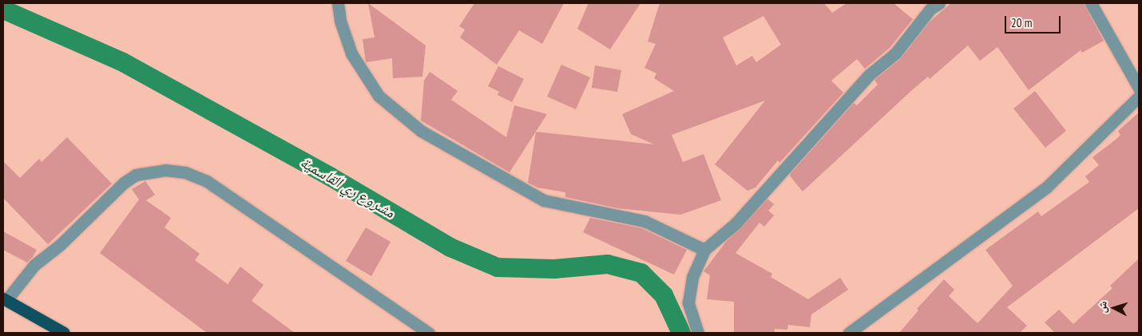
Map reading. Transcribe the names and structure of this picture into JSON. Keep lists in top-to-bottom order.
{
  "water": ["مشروع ري القاسمية"],
  "scale_bar": "20 m",
  "north": "left"
}
